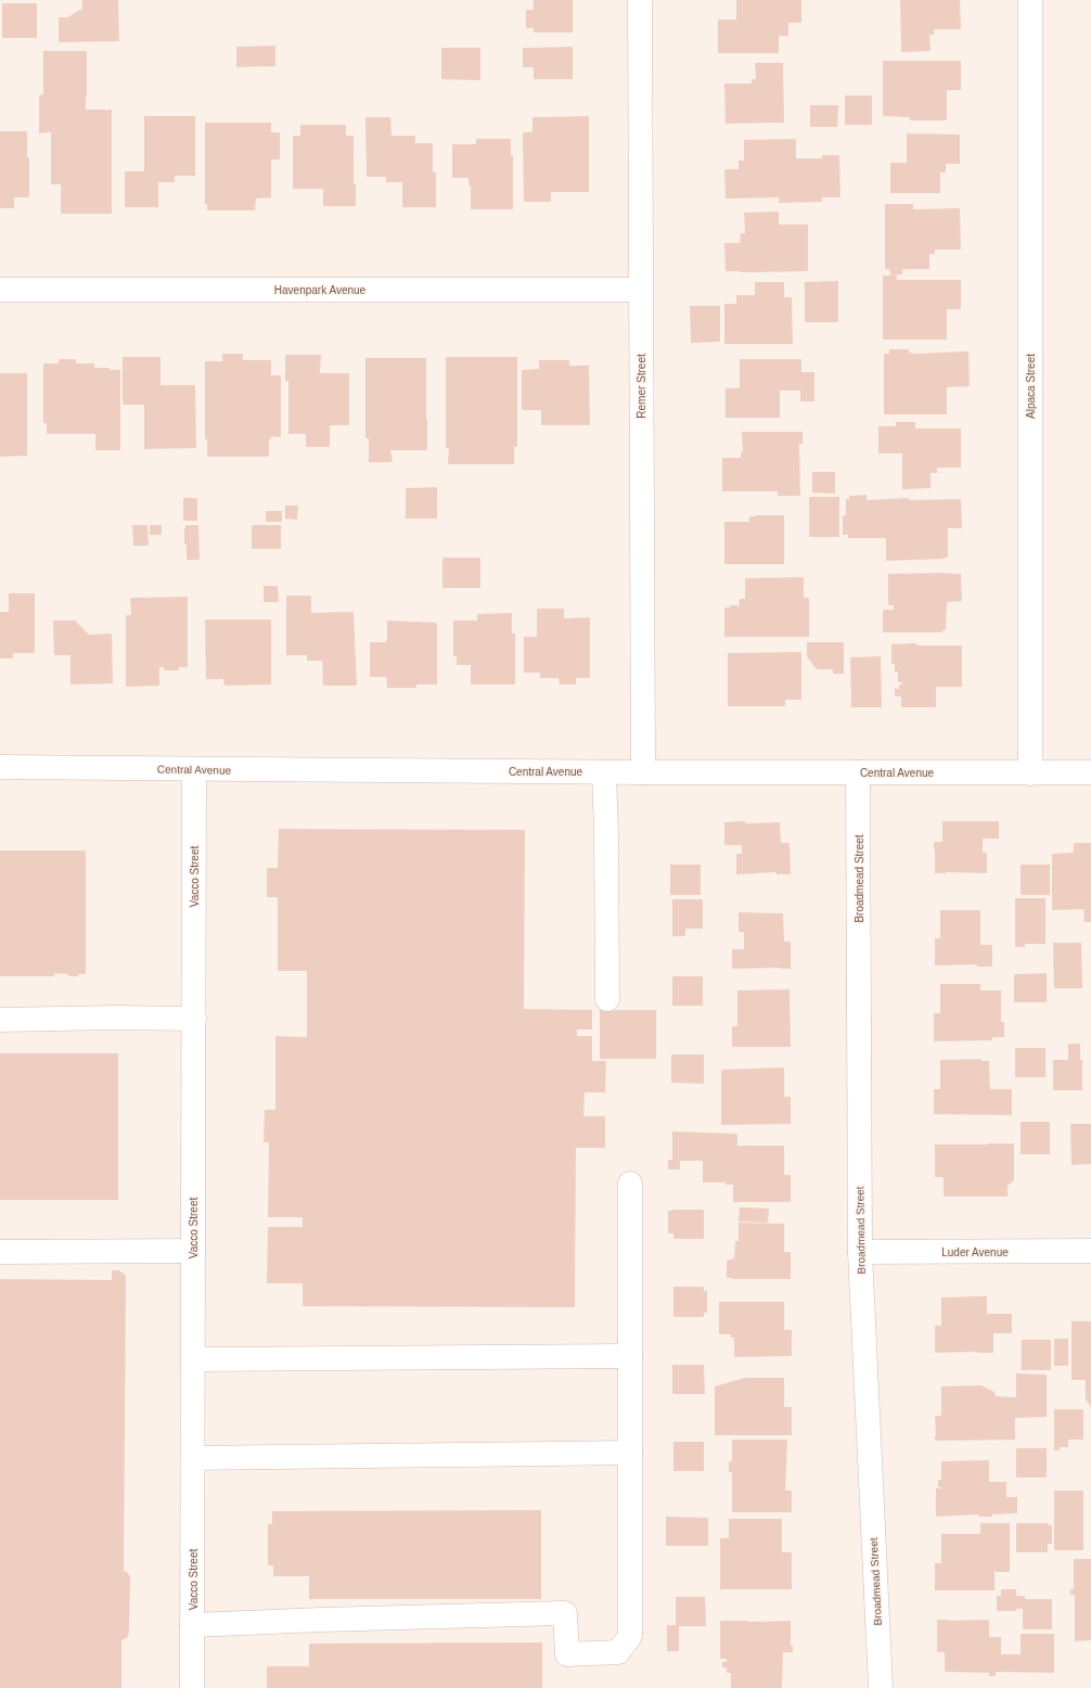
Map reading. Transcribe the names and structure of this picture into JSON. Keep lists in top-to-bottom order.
{
  "streets": {
    "street": [
      "Havenpark Avenue",
      "Remer Street",
      "Alpaca Street",
      "Central Avenue",
      "Vacco Street",
      "Broadmead Street",
      "Luder Avenue"
    ]
  },
  "crossings": [
    ["Havenpark Avenue", "Remer Street"],
    ["Remer Street", "Central Avenue"],
    ["Alpaca Street", "Central Avenue"],
    ["Central Avenue", "Vacco Street"],
    ["Central Avenue", "Broadmead Street"],
    ["Broadmead Street", "Luder Avenue"]
  ]
}
